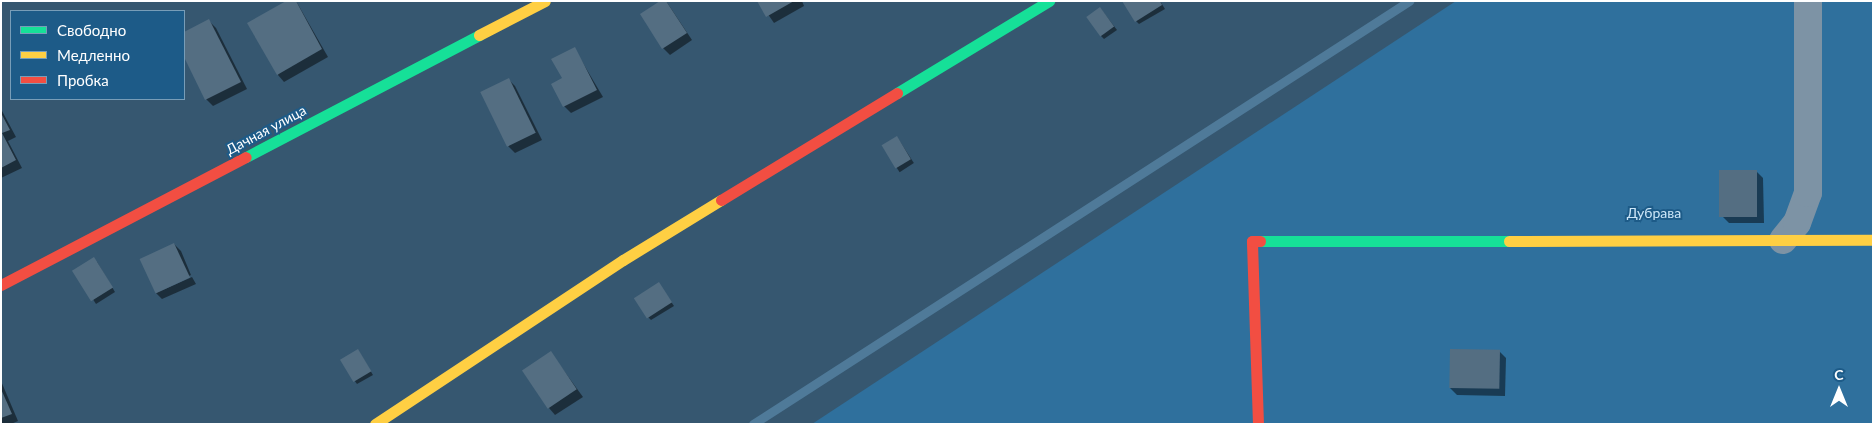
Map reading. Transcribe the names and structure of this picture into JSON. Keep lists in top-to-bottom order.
{
  "streets": {
    "street": ["Дачная улица"]
  },
  "parks": ["Дубрава"],
  "legend": ["Свободно", "Медленно", "Пробка"],
  "north": "top"
}
